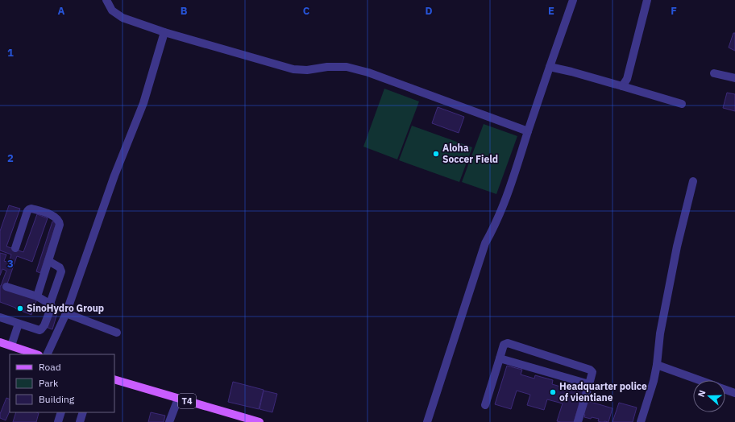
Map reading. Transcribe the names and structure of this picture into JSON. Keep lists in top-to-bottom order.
{
  "streets": {
    "main road": ["T4"]
  },
  "places": ["Aloha Soccer Field", "SinoHydro Group", "Headquarter police of vientiane"],
  "legend": ["Road", "Park", "Building"],
  "north": "left",
  "grid": {
    "columns": [
      "A",
      "B",
      "C",
      "D",
      "E",
      "F"
    ],
    "rows": ["1", "2", "3"]
  }
}
